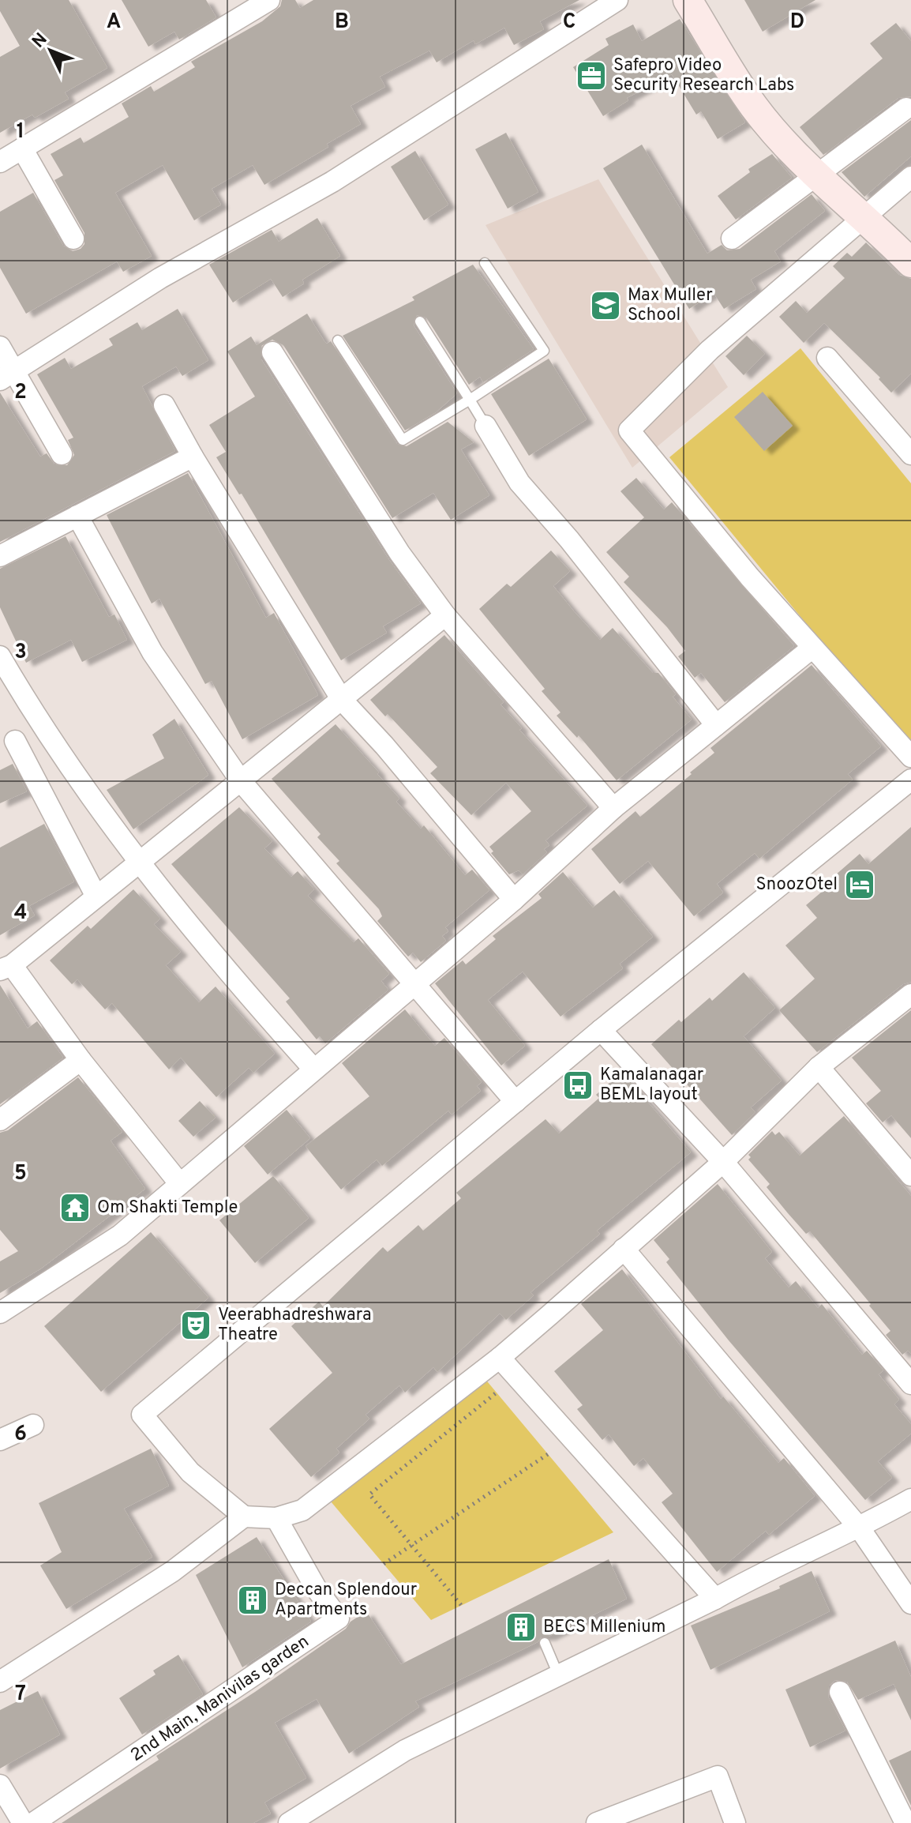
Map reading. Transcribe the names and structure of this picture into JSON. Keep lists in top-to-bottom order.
{
  "streets": {
    "street": ["2nd Main, Manivilas garden"]
  },
  "places": {
    "office": ["Safepro Video Security Research Labs"],
    "school or university": ["Max Muller School"],
    "hotel": ["SnoozOtel"],
    "bus stop": ["Kamalanagar BEML layout"],
    "temple": ["Om Shakti Temple"],
    "theatre": ["Veerabhadreshwara Theatre"],
    "building": ["Deccan Splendour Apartments", "BECS Millenium"]
  },
  "north": "top left",
  "grid": {
    "columns": [
      "A",
      "B",
      "C",
      "D"
    ],
    "rows": [
      "1",
      "2",
      "3",
      "4",
      "5",
      "6",
      "7"
    ]
  }
}
